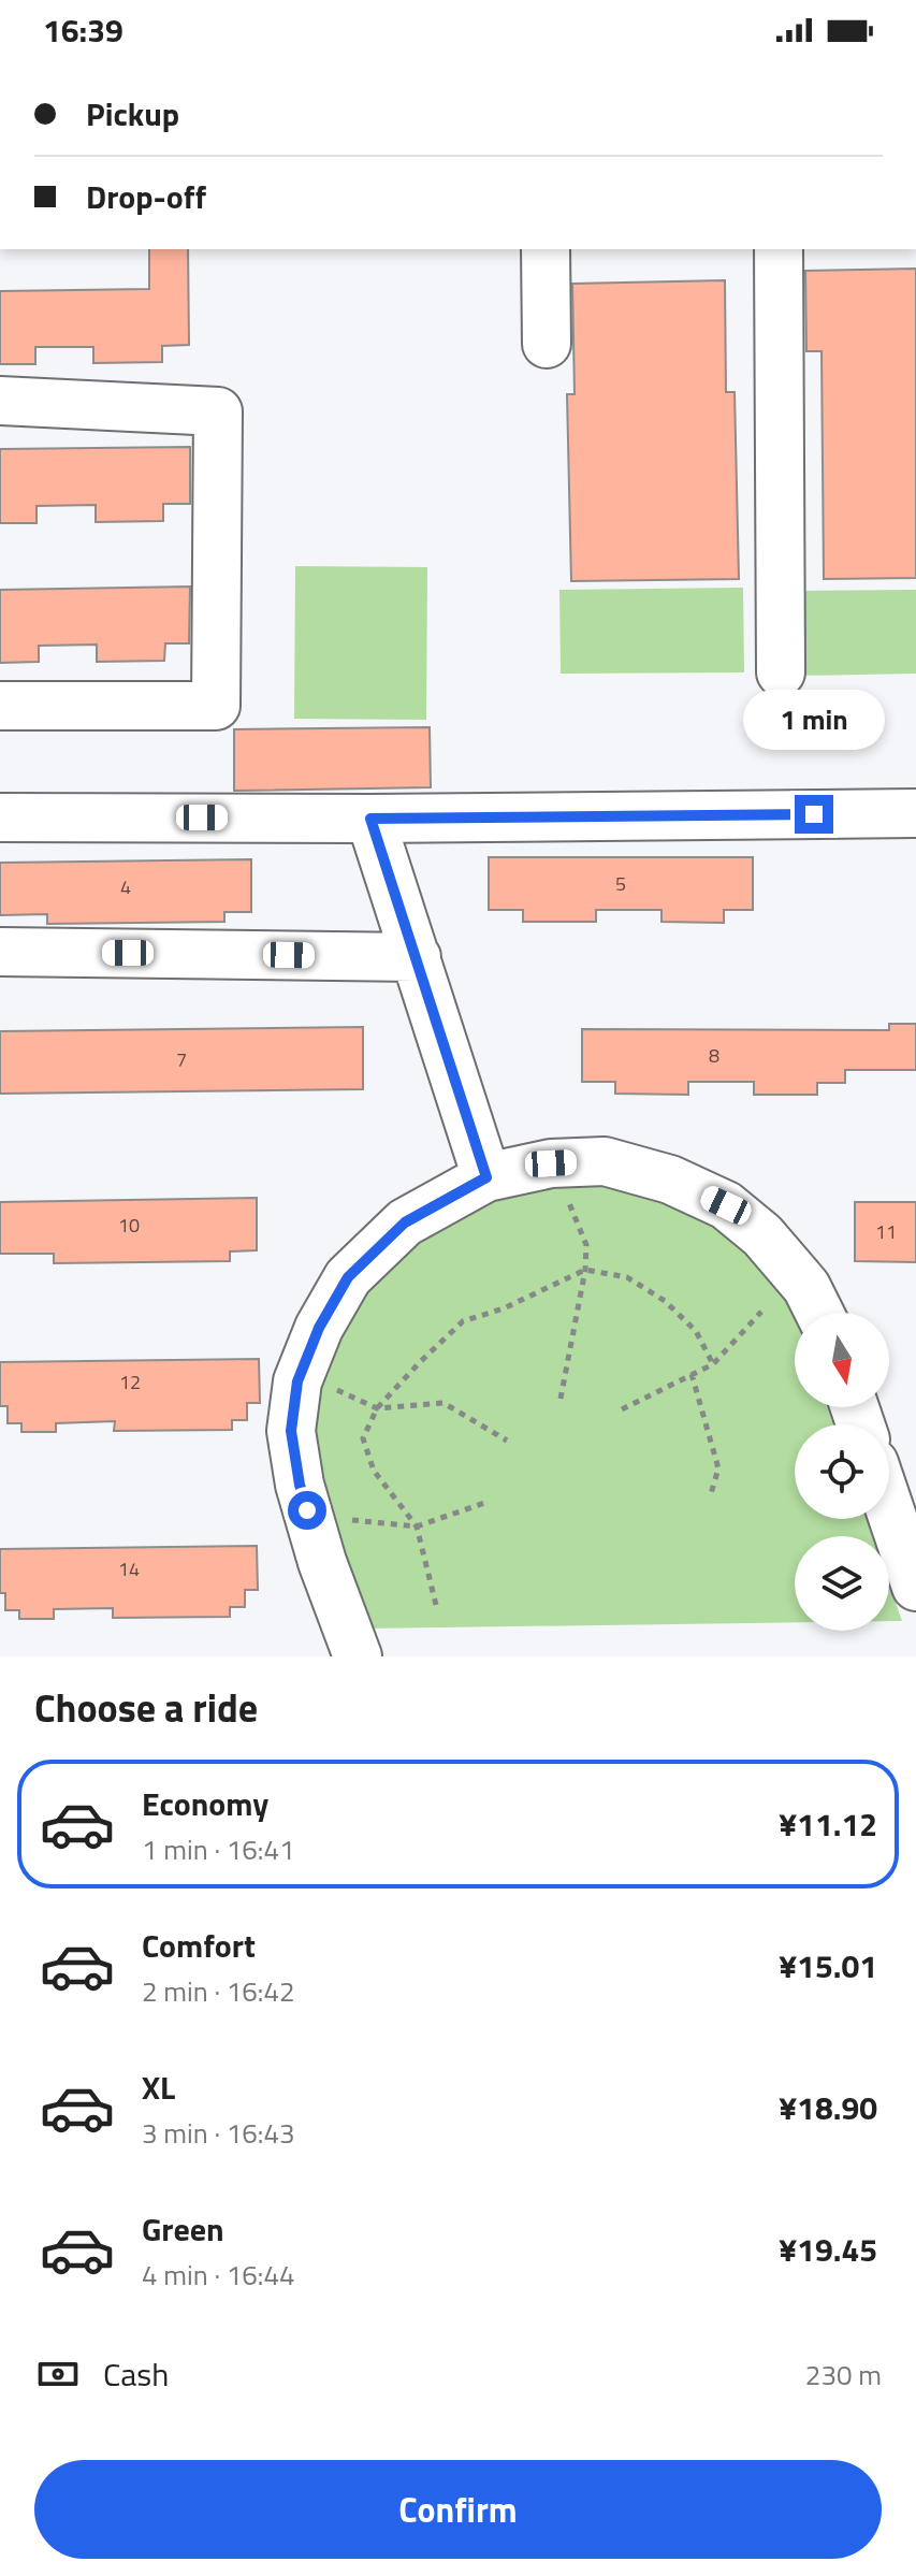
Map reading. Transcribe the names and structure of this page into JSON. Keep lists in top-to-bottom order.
{
  "house_numbers": [
    "5",
    "4",
    "8",
    "7",
    "10",
    "11",
    "12",
    "14"
  ],
  "north": "bottom",
  "page": {
    "status": "16:39",
    "banner": ["Pickup", "Drop-off"],
    "bubble": "1 min",
    "heading": "Choose a ride",
    "list": [
      {
        "name": "Economy",
        "note": "1 min · 16:41",
        "value": "¥11.12"
      },
      {
        "name": "Comfort",
        "note": "2 min · 16:42",
        "value": "¥15.01"
      },
      {
        "name": "XL",
        "note": "3 min · 16:43",
        "value": "¥18.90"
      },
      {
        "name": "Green",
        "note": "4 min · 16:44",
        "value": "¥19.45"
      }
    ],
    "pay": ["Cash", "230 m"],
    "buttons": "Confirm"
  }
}
